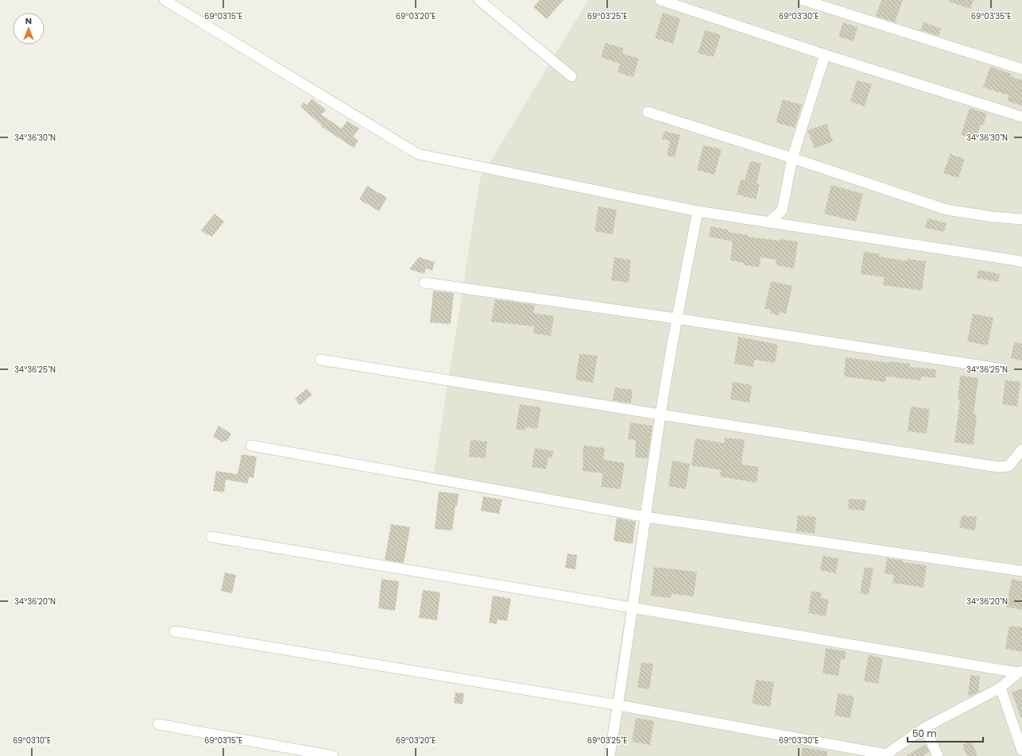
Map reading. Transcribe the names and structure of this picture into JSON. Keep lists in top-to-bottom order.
{
  "scale_bar": "50 m",
  "north": "top",
  "coordinates": [
    "69°03'15\"E",
    "69°03'20\"E",
    "69°03'25\"E",
    "69°03'30\"E",
    "69°03'35\"E",
    "34°36'30\"N",
    "34°36'25\"N",
    "34°36'20\"N",
    "69°03'10\"E"
  ]
}
